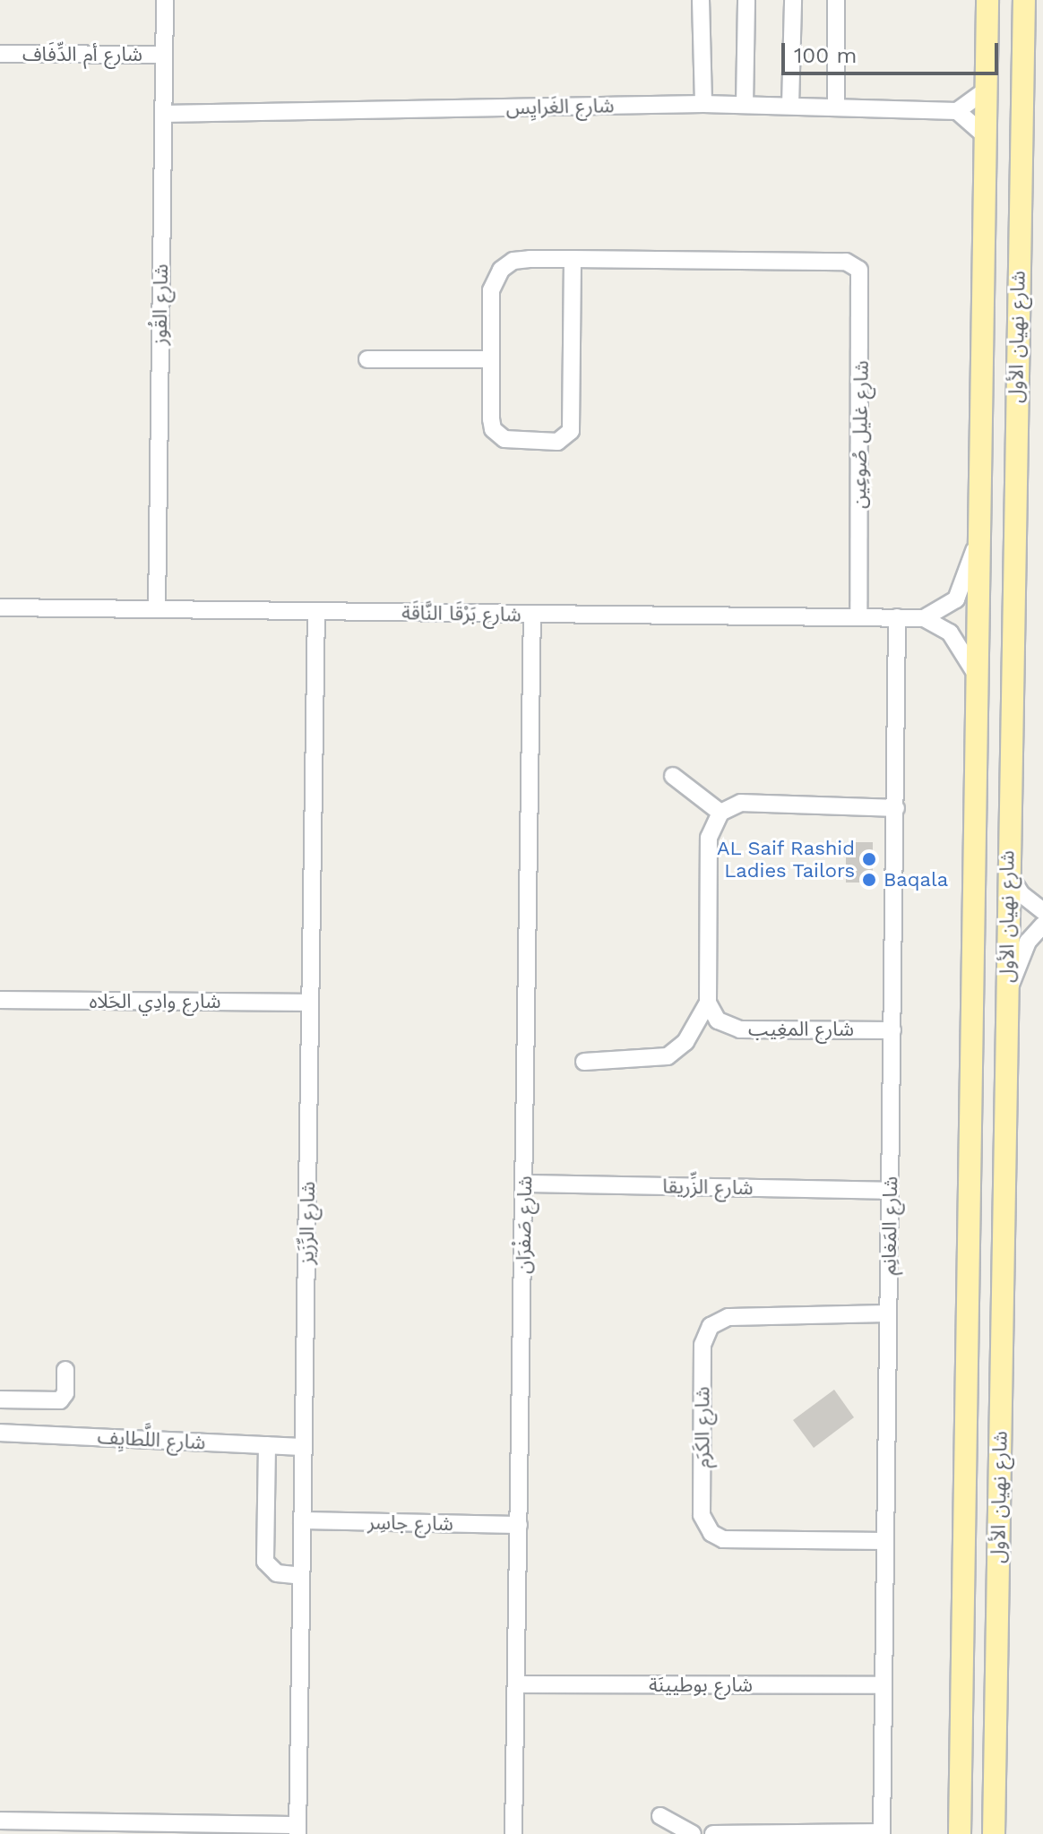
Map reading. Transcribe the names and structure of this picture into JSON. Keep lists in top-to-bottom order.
{
  "streets": {
    "main road": ["شارع نهيان الأول"],
    "street": [
      "شارع أم الدِّفَاف",
      "شارع الغَرايِس",
      "شارع القُوز",
      "شارع غليل صُوعِين",
      "شارع بَرْقَا النَّاقَة",
      "شارع وادِي الحَلاه",
      "شارع المغِيب",
      "شارع الزِّريقا",
      "شارع الرِّزَيز",
      "شارع صَفْرَان",
      "شارع المَغانِم",
      "شارع الكَرَم",
      "شارع اللَّطايِف",
      "شارع جاسِر",
      "شارع بوطيينَة"
    ]
  },
  "crossings": [
    ["شارع أم الدِّفَاف", "شارع القُوز"],
    ["شارع الغَرايِس", "شارع القُوز"],
    ["شارع القُوز", "شارع بَرْقَا النَّاقَة"],
    ["شارع غليل صُوعِين", "شارع بَرْقَا النَّاقَة"],
    ["شارع بَرْقَا النَّاقَة", "شارع الرِّزَيز"],
    ["شارع بَرْقَا النَّاقَة", "شارع صَفْرَان"],
    ["شارع بَرْقَا النَّاقَة", "شارع المَغانِم"],
    ["شارع وادِي الحَلاه", "شارع الرِّزَيز"],
    ["شارع المغِيب", "شارع المَغانِم"],
    ["شارع الزِّريقا", "شارع صَفْرَان"],
    ["شارع الزِّريقا", "شارع المَغانِم"],
    ["شارع الرِّزَيز", "شارع اللَّطايِف"],
    ["شارع الرِّزَيز", "شارع جاسِر"],
    ["شارع صَفْرَان", "شارع جاسِر"],
    ["شارع صَفْرَان", "شارع بوطيينَة"],
    ["شارع المَغانِم", "شارع الكَرَم"],
    ["شارع المَغانِم", "شارع بوطيينَة"]
  ],
  "places": ["AL Saif Rashid Ladies Tailors", "Baqala"],
  "scale_bar": "100 m"
}
